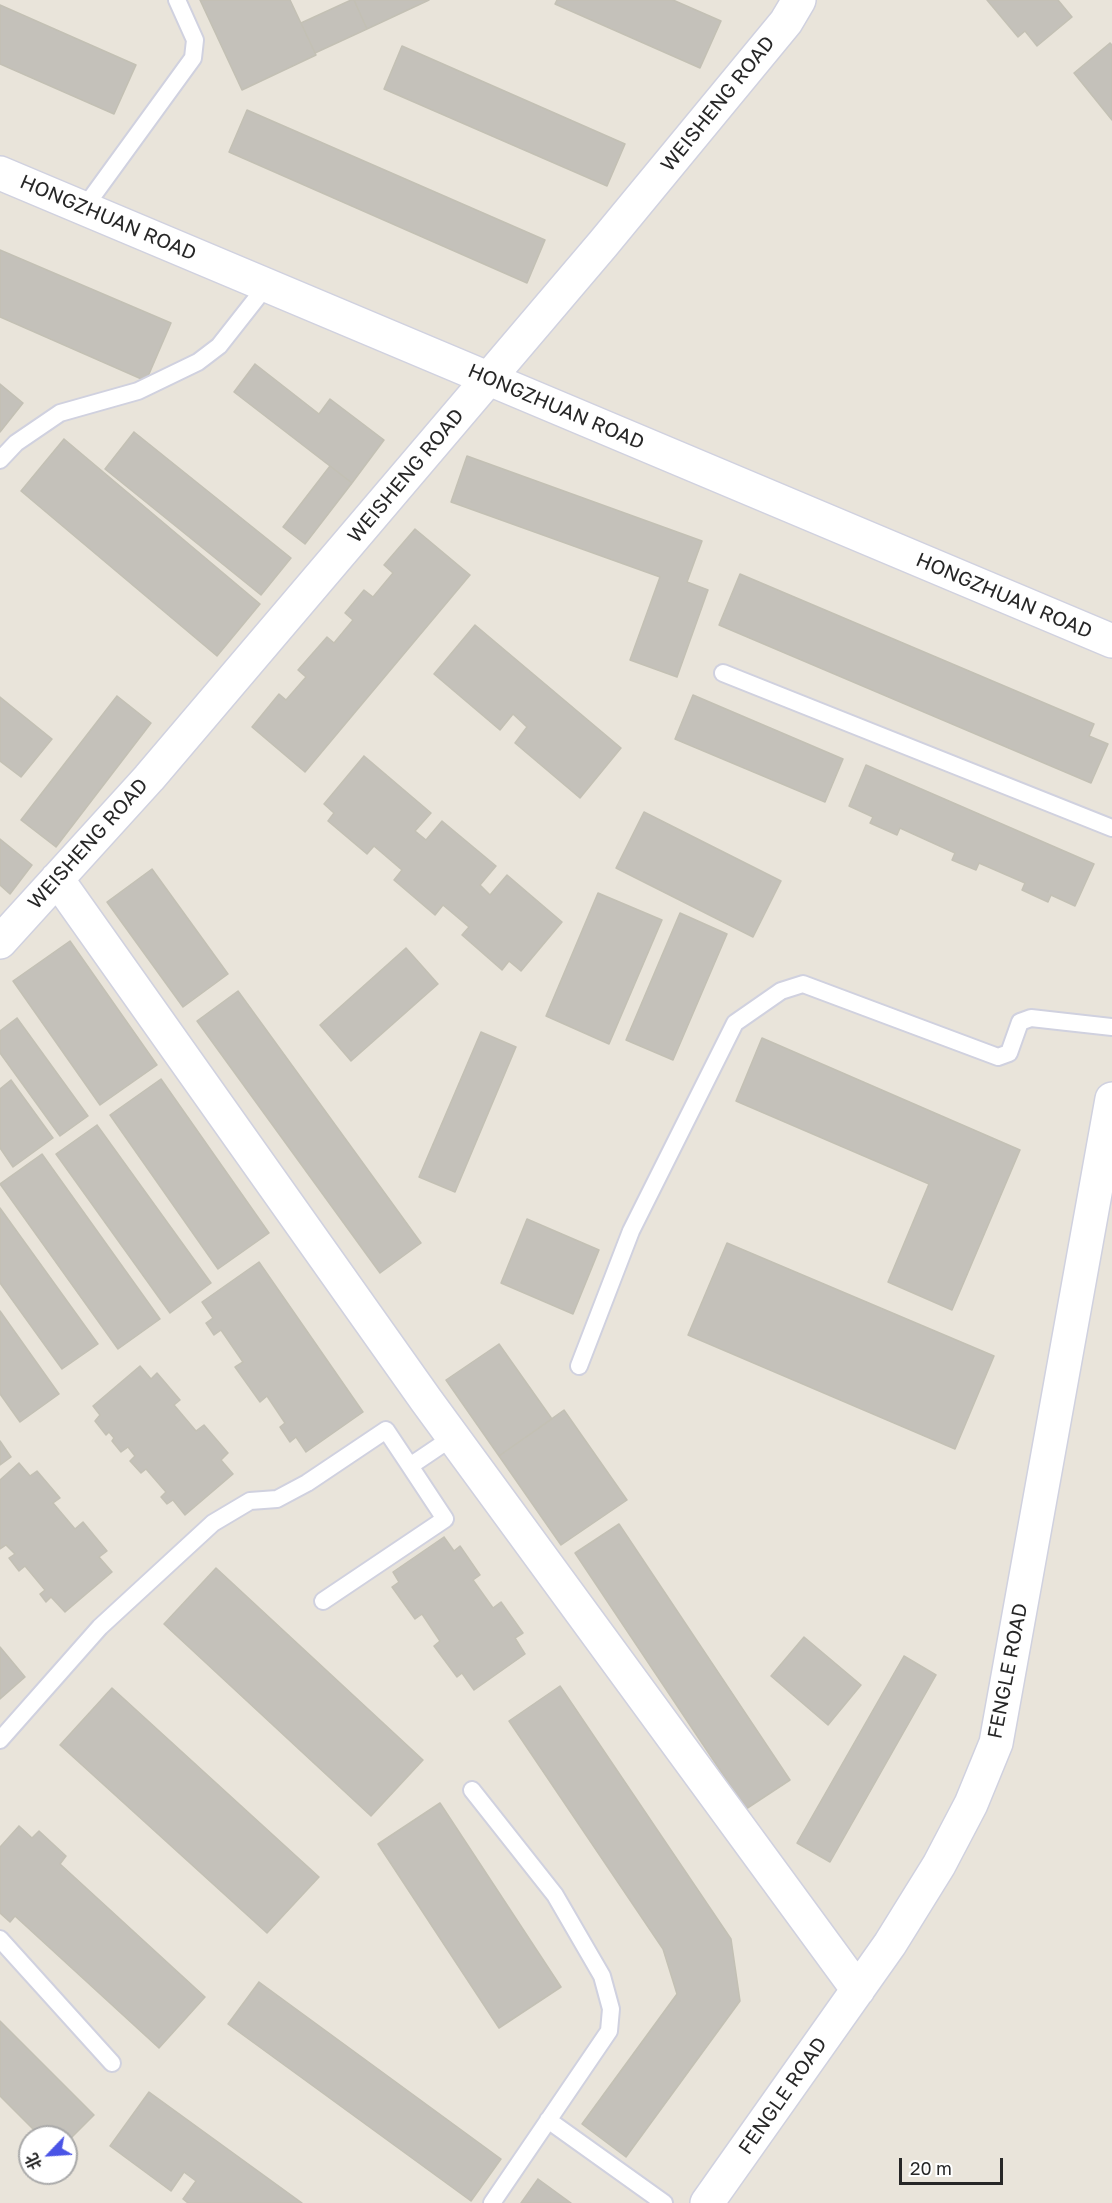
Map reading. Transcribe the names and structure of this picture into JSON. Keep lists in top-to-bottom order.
{
  "streets": {
    "street": ["WEISHENG ROAD", "HONGZHUAN ROAD", "FENGLE ROAD"]
  },
  "crossings": [
    ["WEISHENG ROAD", "HONGZHUAN ROAD"]
  ],
  "scale_bar": "20 m",
  "north": "bottom left"
}
